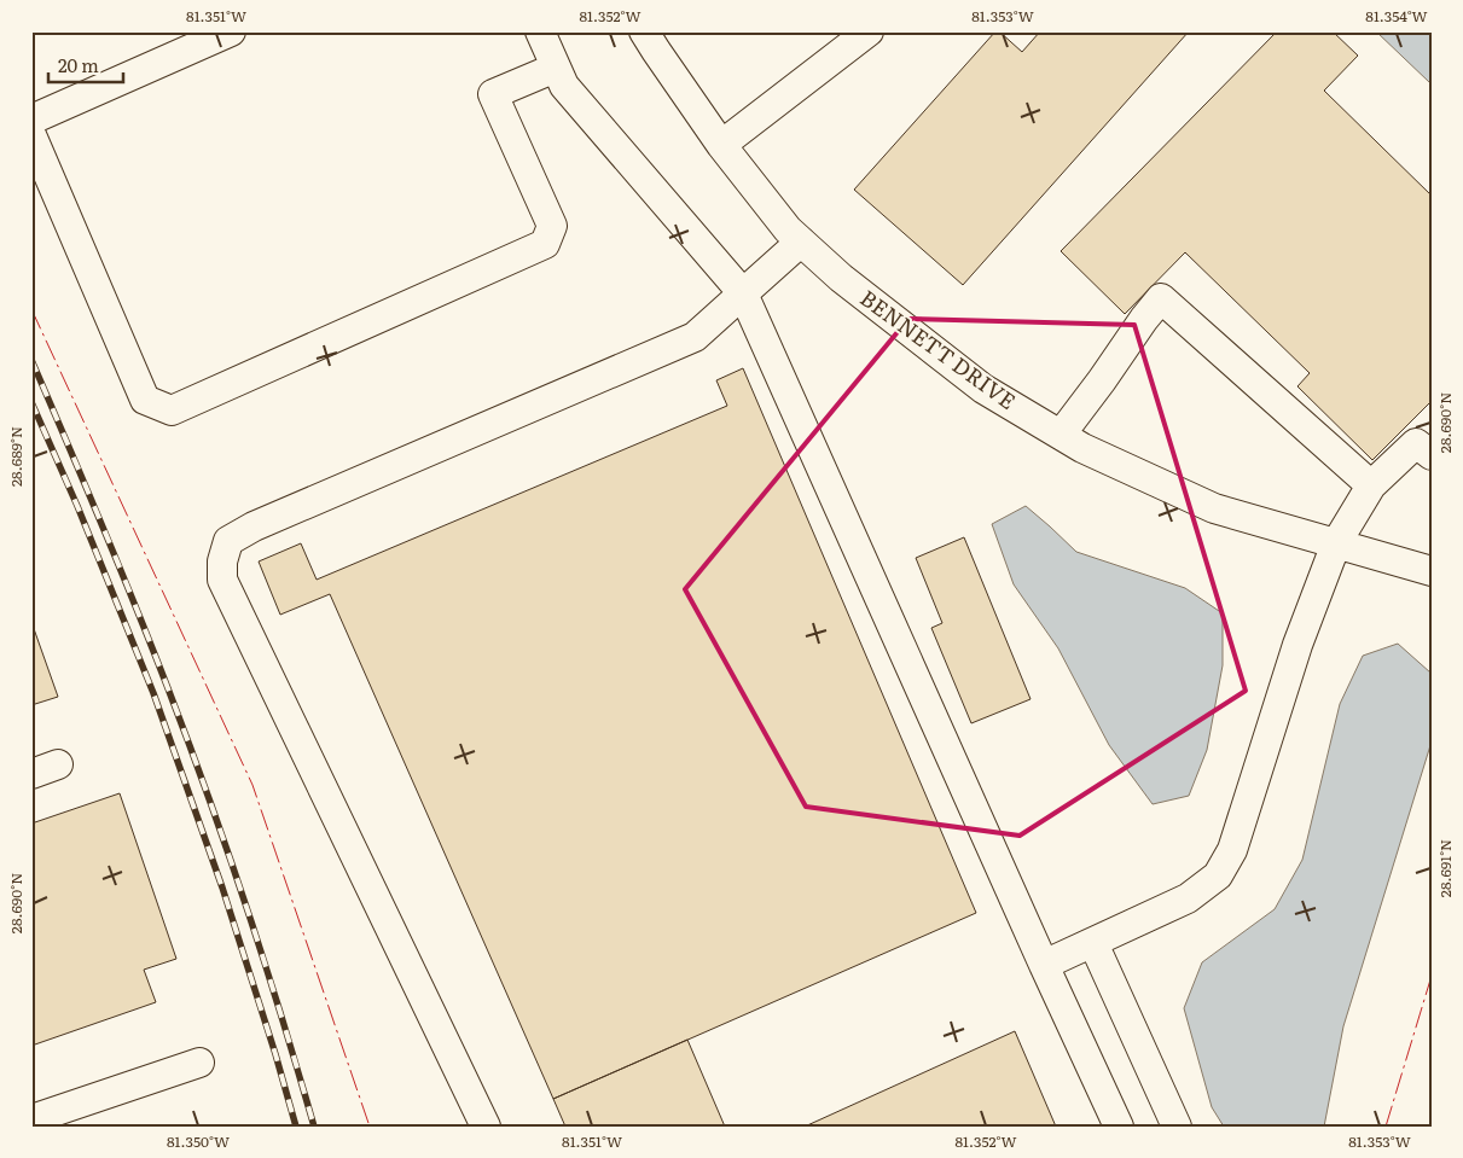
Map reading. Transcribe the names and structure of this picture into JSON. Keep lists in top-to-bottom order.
{
  "streets": {
    "street": ["BENNETT DRIVE"]
  },
  "scale_bar": "20 m",
  "coordinates": [
    "81.351°W",
    "81.352°W",
    "81.353°W",
    "81.354°W",
    "28.690°N",
    "28.689°N",
    "28.691°N",
    "81.350°W"
  ]
}
